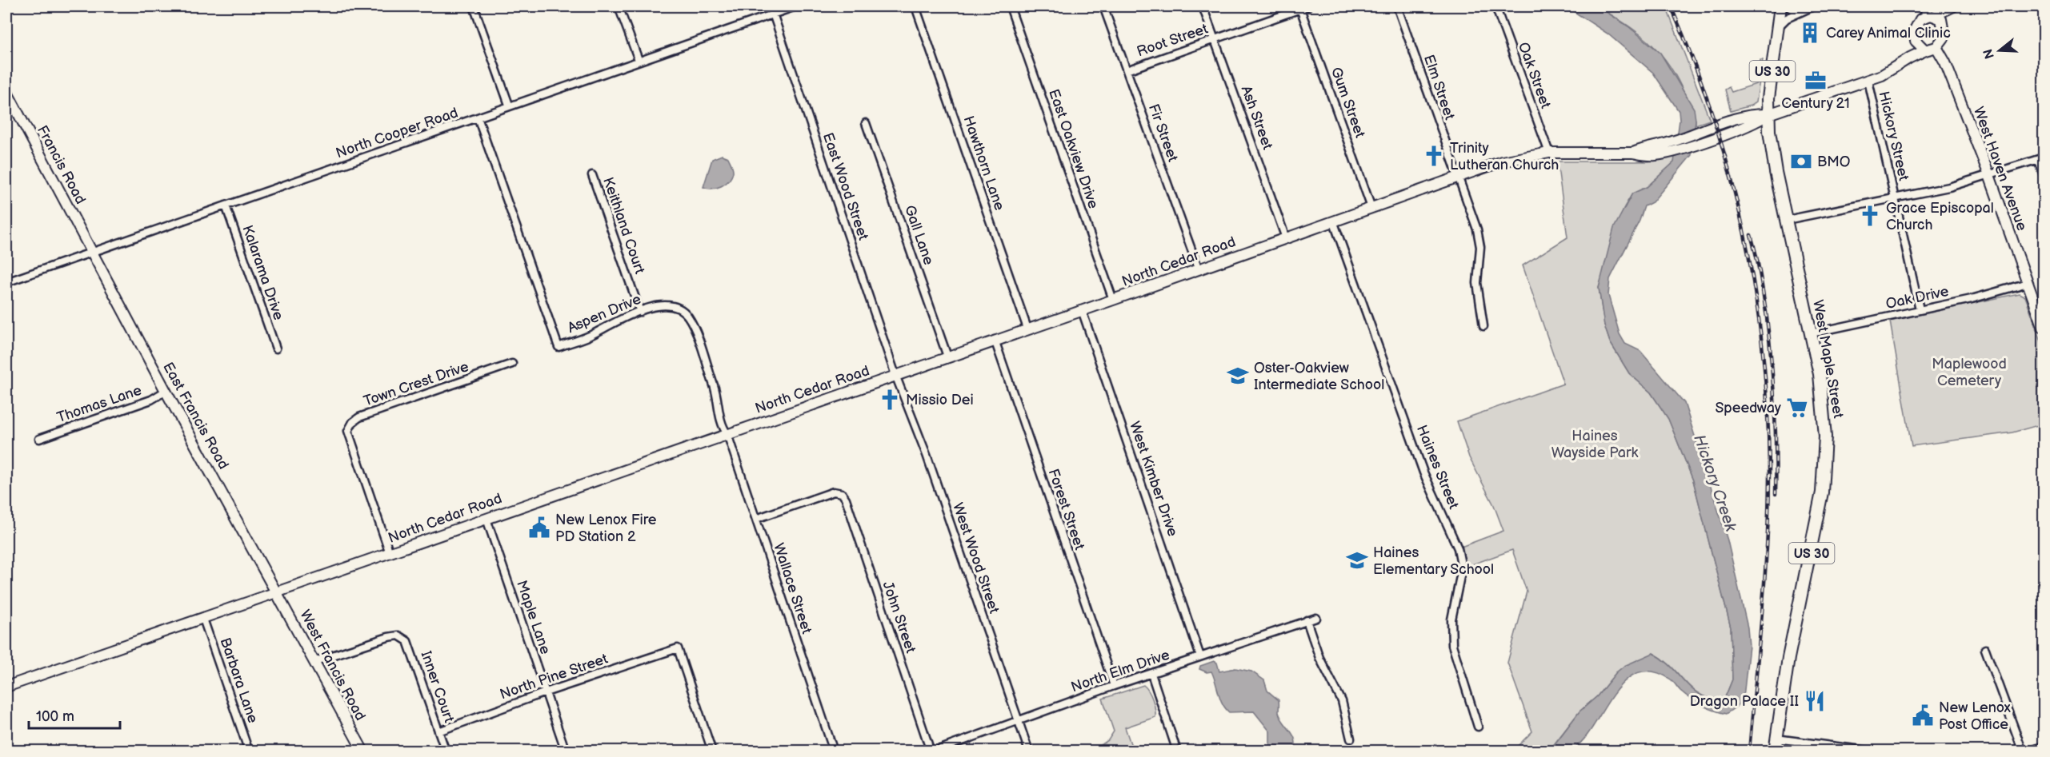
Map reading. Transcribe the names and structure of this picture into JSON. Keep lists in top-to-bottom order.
{
  "streets": {
    "main road": ["US 30", "West Maple Street"],
    "street": [
      "Root Street",
      "Oak Street",
      "Elm Street",
      "Gum Street",
      "Ash Street",
      "North Cooper Road",
      "Fir Street",
      "Hickory Street",
      "East Oakview Drive",
      "Hawthorn Lane",
      "Francis Road",
      "West Haven Avenue",
      "East Wood Street",
      "Keithland Court",
      "Gall Lane",
      "North Cedar Road",
      "Kalarama Drive",
      "Oak Drive",
      "Aspen Drive",
      "Town Crest Drive",
      "Thomas Lane",
      "East Francis Road",
      "Haines Street",
      "West Kimber Drive",
      "Forest Street",
      "West Wood Street",
      "Wallace Street",
      "Maple Lane",
      "John Street",
      "West Francis Road",
      "North Elm Drive",
      "North Pine Street",
      "Barbara Lane",
      "Inner Court"
    ]
  },
  "crossings": [
    ["Root Street", "Gum Street"],
    ["Root Street", "Ash Street"],
    ["Root Street", "Fir Street"],
    ["US 30", "North Cedar Road"],
    ["US 30", "West Maple Street"],
    ["Oak Street", "North Cedar Road"],
    ["Elm Street", "North Cedar Road"],
    ["Gum Street", "North Cedar Road"],
    ["Ash Street", "North Cedar Road"],
    ["North Cooper Road", "Francis Road"],
    ["North Cooper Road", "East Wood Street"],
    ["North Cooper Road", "Kalarama Drive"],
    ["North Cooper Road", "Aspen Drive"],
    ["North Cooper Road", "East Francis Road"],
    ["Fir Street", "North Cedar Road"],
    ["Hickory Street", "North Cedar Road"],
    ["Hickory Street", "Oak Drive"],
    ["East Oakview Drive", "North Cedar Road"],
    ["Hawthorn Lane", "North Cedar Road"],
    ["Francis Road", "East Francis Road"],
    ["West Haven Avenue", "North Cedar Road"],
    ["West Haven Avenue", "Oak Drive"],
    ["East Wood Street", "North Cedar Road"],
    ["East Wood Street", "West Wood Street"],
    ["Keithland Court", "Aspen Drive"],
    ["Gall Lane", "North Cedar Road"],
    ["North Cedar Road", "Aspen Drive"],
    ["North Cedar Road", "West Maple Street"],
    ["North Cedar Road", "Town Crest Drive"],
    ["North Cedar Road", "East Francis Road"],
    ["North Cedar Road", "Haines Street"],
    ["North Cedar Road", "West Kimber Drive"],
    ["North Cedar Road", "Forest Street"],
    ["North Cedar Road", "West Wood Street"],
    ["North Cedar Road", "Wallace Street"],
    ["North Cedar Road", "Maple Lane"],
    ["North Cedar Road", "West Francis Road"],
    ["North Cedar Road", "Barbara Lane"],
    ["Oak Drive", "West Maple Street"],
    ["Aspen Drive", "Wallace Street"],
    ["Thomas Lane", "East Francis Road"],
    ["East Francis Road", "West Francis Road"],
    ["West Kimber Drive", "North Elm Drive"],
    ["Forest Street", "North Elm Drive"],
    ["West Wood Street", "North Elm Drive"],
    ["Wallace Street", "John Street"],
    ["Maple Lane", "North Pine Street"],
    ["John Street", "North Elm Drive"],
    ["West Francis Road", "Inner Court"],
    ["North Pine Street", "Inner Court"]
  ],
  "water": ["Hickory Creek"],
  "parks": ["Maplewood Cemetery", "Haines Wayside Park"],
  "places": {
    "building": ["Carey Animal Clinic"],
    "office": ["Century 21"],
    "church": ["Trinity Lutheran Church", "Grace Episcopal Church", "Missio Dei"],
    "bank": ["BMO"],
    "school or university": ["Oster-Oakview Intermediate School", "Haines Elementary School"],
    "supermarket": ["Speedway"],
    "public building": ["New Lenox Fire PD Station 2", "New Lenox Post Office"],
    "restaurant": ["Dragon Palace II"]
  },
  "scale_bar": "100 m",
  "north": "left"
}
